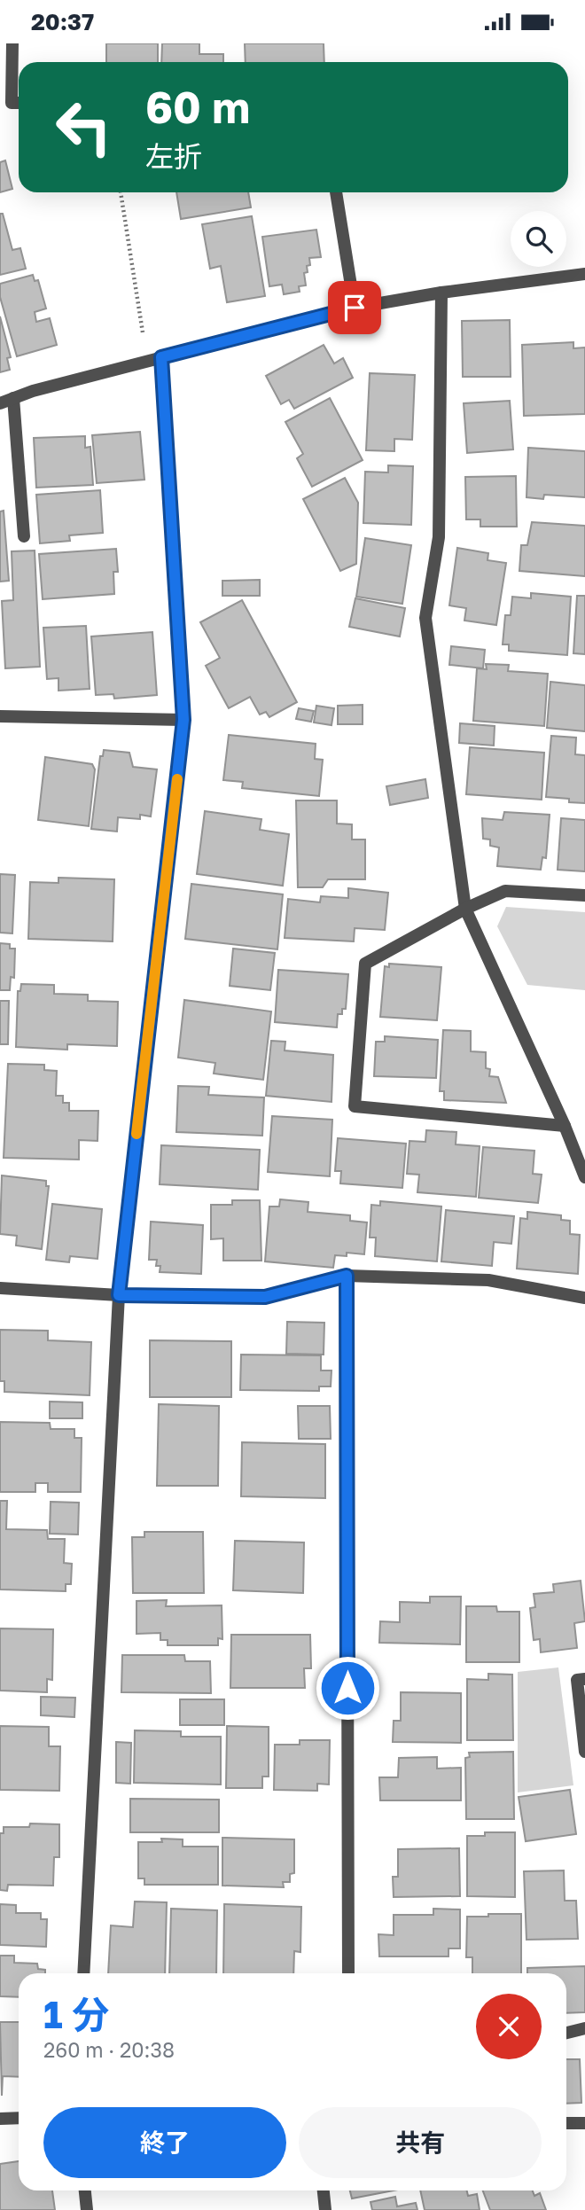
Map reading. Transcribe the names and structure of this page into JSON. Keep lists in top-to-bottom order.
{
  "page": {
    "status": "20:37",
    "turn": ["60 m", "左折"],
    "heading": ["1 分", "260 m · 20:38"],
    "buttons": ["終了", "共有"]
  }
}
